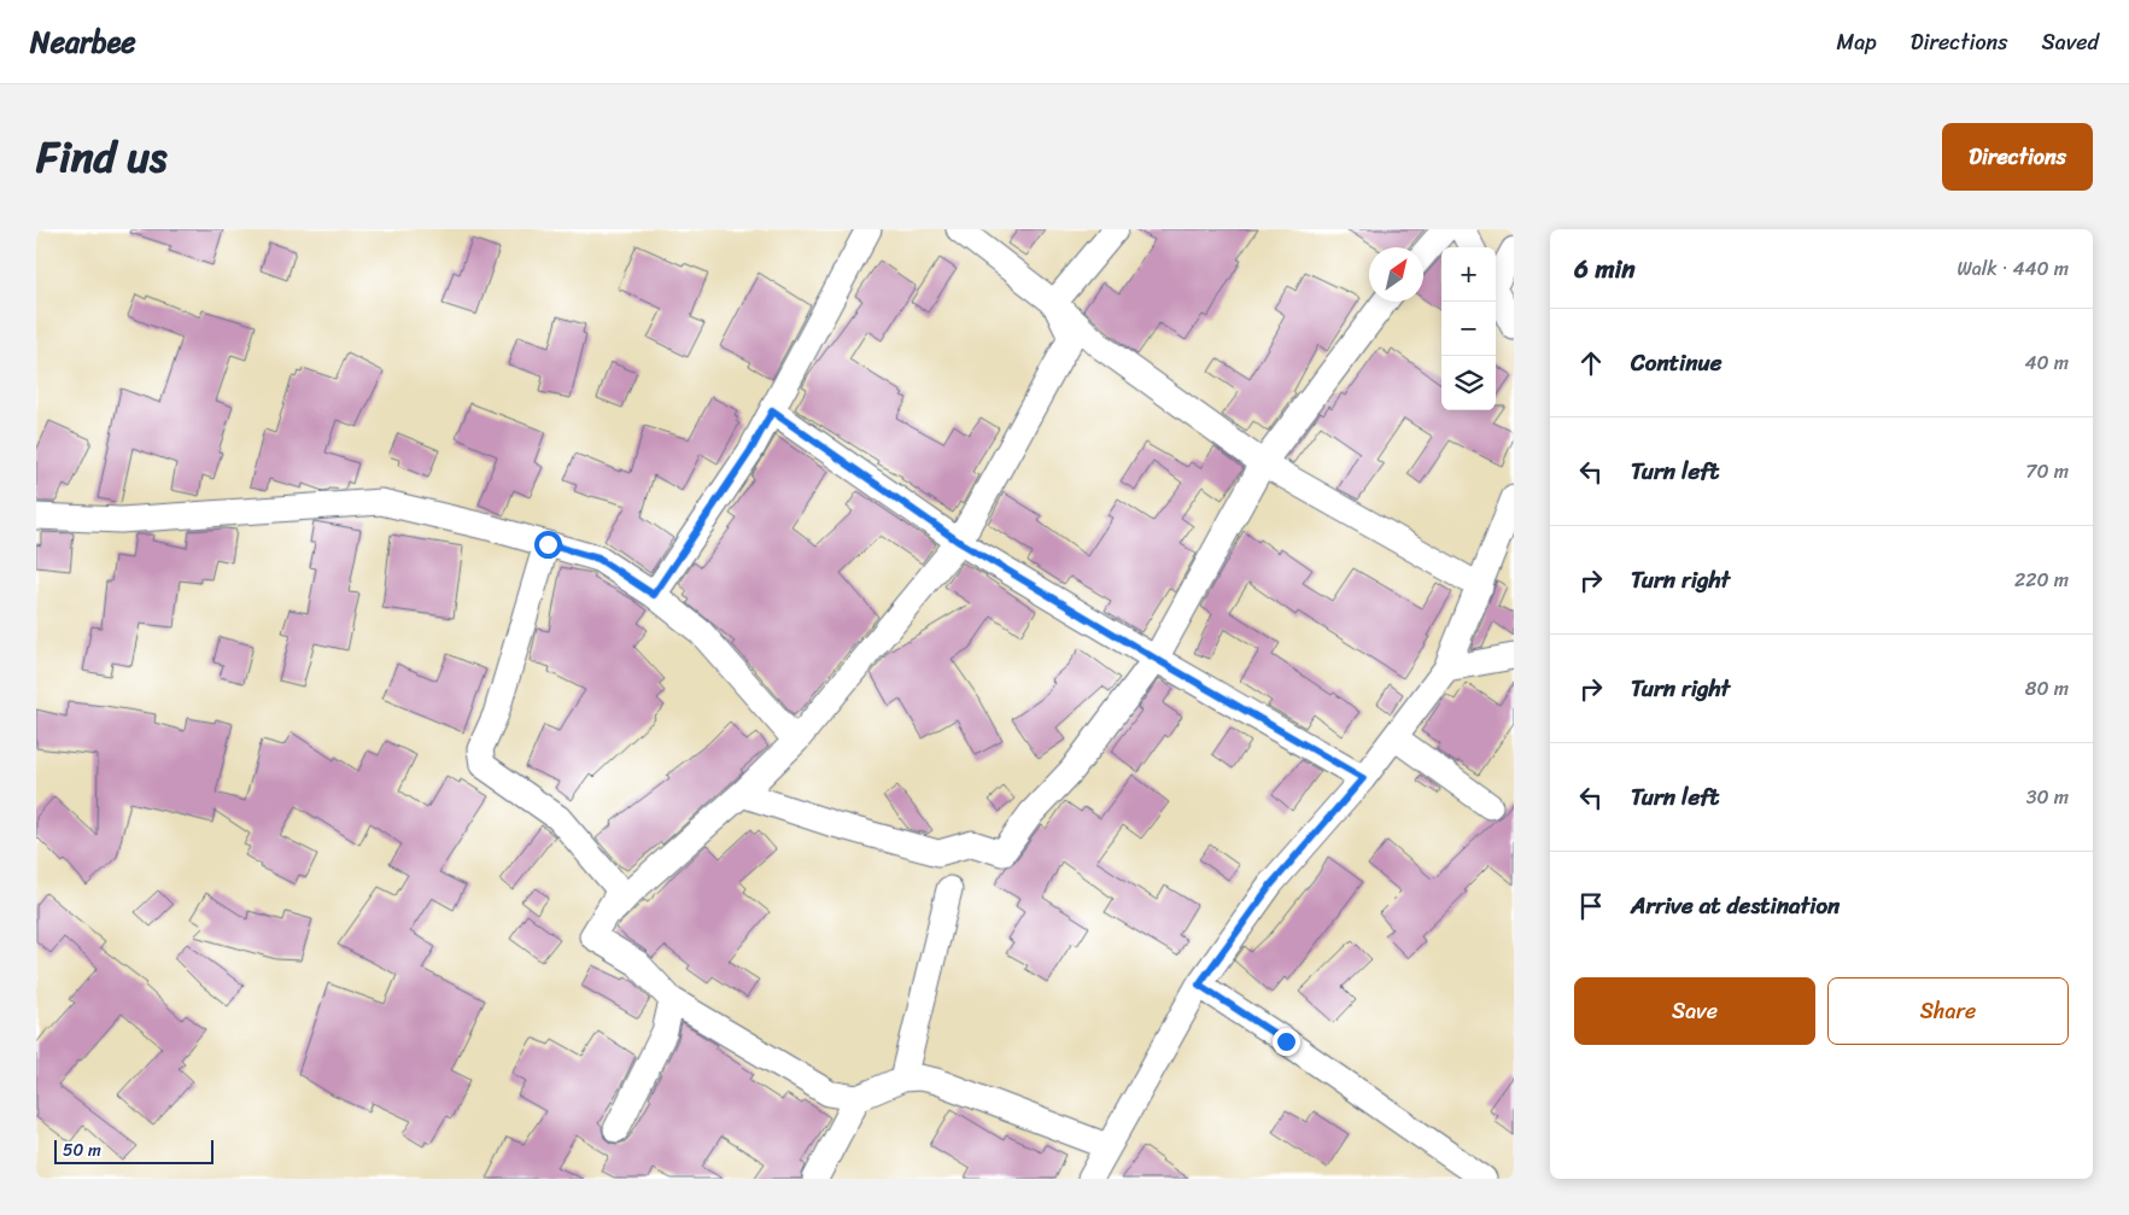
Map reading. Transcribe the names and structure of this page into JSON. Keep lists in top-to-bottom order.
{
  "scale_bar": "50 m",
  "north": "top right",
  "page": {
    "header": "Nearbee",
    "nav": ["Map", "Directions", "Saved"],
    "title": "Find us",
    "buttons": [
      "Directions",
      ["Save", "Share"]
    ],
    "heading": ["6 min", "Walk · 440 m"],
    "map_buttons": ["+", "−"],
    "list": [
      ["Continue", "40 m"],
      ["Turn left", "70 m"],
      ["Turn right", "220 m"],
      ["Turn right", "80 m"],
      ["Turn left", "30 m"],
      "Arrive at destination"
    ],
    "scale": "50 m"
  }
}
